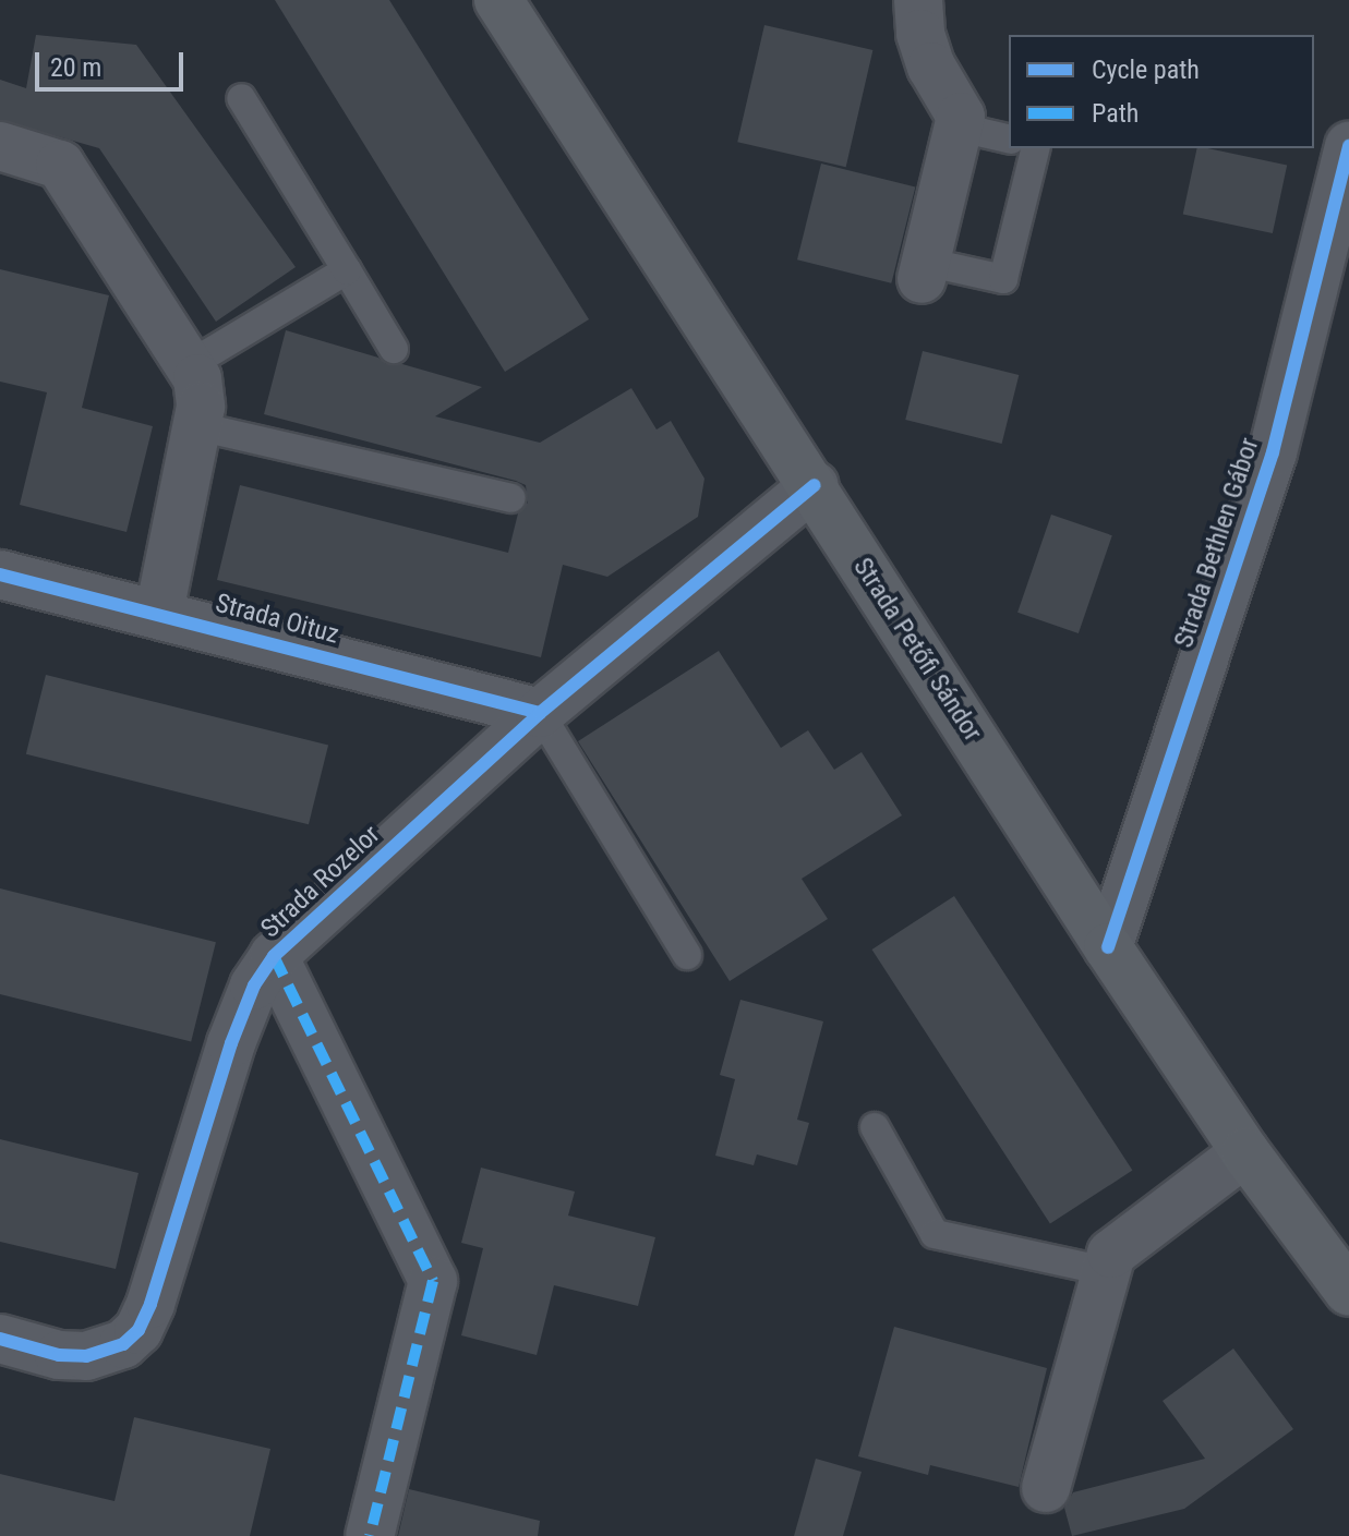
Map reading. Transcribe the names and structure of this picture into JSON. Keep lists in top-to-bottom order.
{
  "streets": {
    "main road": ["Strada Petőfi Sándor"],
    "street": ["Strada Bethlen Gábor", "Strada Oituz", "Strada Rozelor"]
  },
  "crossings": [
    ["Strada Bethlen Gábor", "Strada Petőfi Sándor"],
    ["Strada Oituz", "Strada Rozelor"],
    ["Strada Petőfi Sándor", "Strada Rozelor"]
  ],
  "legend": ["Cycle path", "Path"],
  "scale_bar": "20 m"
}
